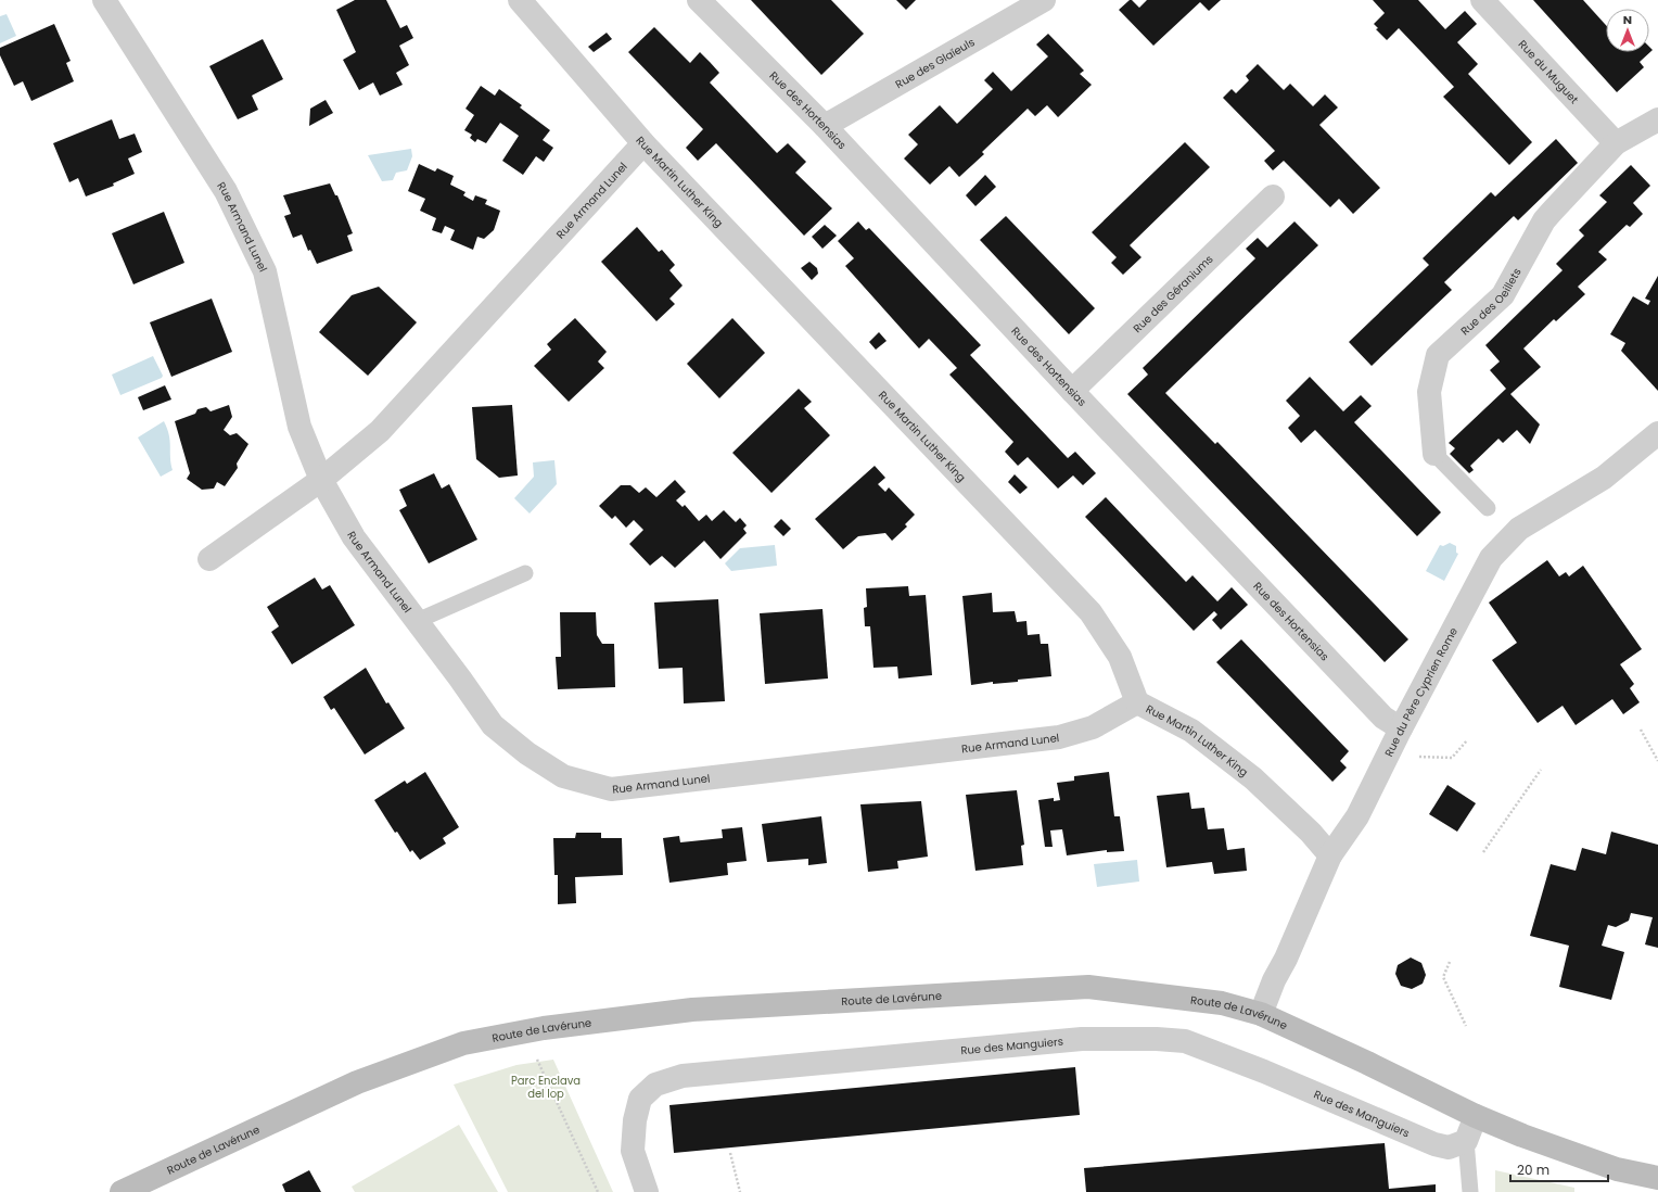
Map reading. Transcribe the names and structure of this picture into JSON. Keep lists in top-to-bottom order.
{
  "streets": {
    "street": [
      "Rue des Glaïeuls",
      "Rue du Muguet",
      "Rue des Hortensias",
      "Rue Martin Luther King",
      "Rue Armand Lunel",
      "Rue des Géraniums",
      "Rue des Oeillets",
      "Rue du Père Cyprien Rome",
      "Route de Lavérune",
      "Rue des Manguiers"
    ]
  },
  "crossings": [
    ["Rue des Glaïeuls", "Rue des Hortensias"],
    ["Rue du Muguet", "Rue des Oeillets"],
    ["Rue des Hortensias", "Rue des Géraniums"],
    ["Rue des Hortensias", "Rue du Père Cyprien Rome"],
    ["Rue Martin Luther King", "Rue Armand Lunel"],
    ["Rue Martin Luther King", "Rue du Père Cyprien Rome"],
    ["Rue du Père Cyprien Rome", "Route de Lavérune"]
  ],
  "parks": ["Parc Enclava del lop"],
  "scale_bar": "20 m",
  "north": "top"
}
